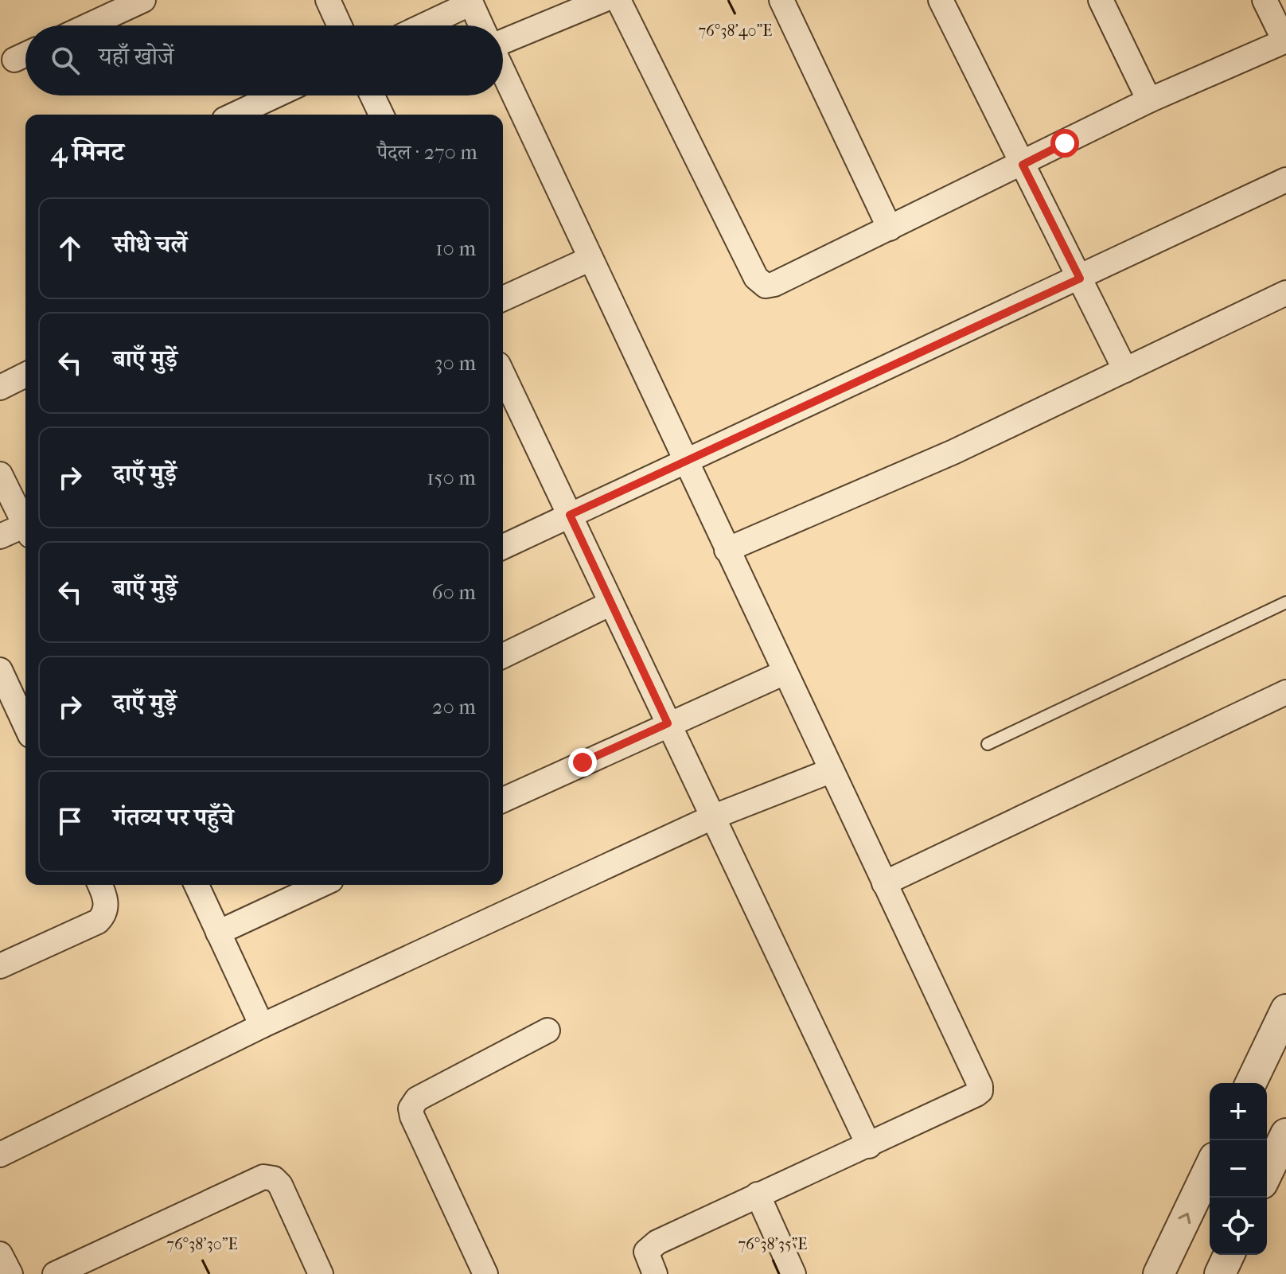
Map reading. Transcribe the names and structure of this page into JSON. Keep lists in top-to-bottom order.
{
  "page": {
    "search": "यहाँ खोजें",
    "heading": ["4 मिनट", "पैदल · 270 m"],
    "list": [
      ["सीधे चलें", "10 m"],
      ["बाएँ मुड़ें", "30 m"],
      ["दाएँ मुड़ें", "150 m"],
      ["बाएँ मुड़ें", "60 m"],
      ["दाएँ मुड़ें", "20 m"],
      "गंतव्य पर पहुँचे"
    ],
    "map_buttons": ["+", "−"]
  },
  "coordinates": ["76°38'40\"E", "76°38'30\"E", "76°38'35\"E"]
}
